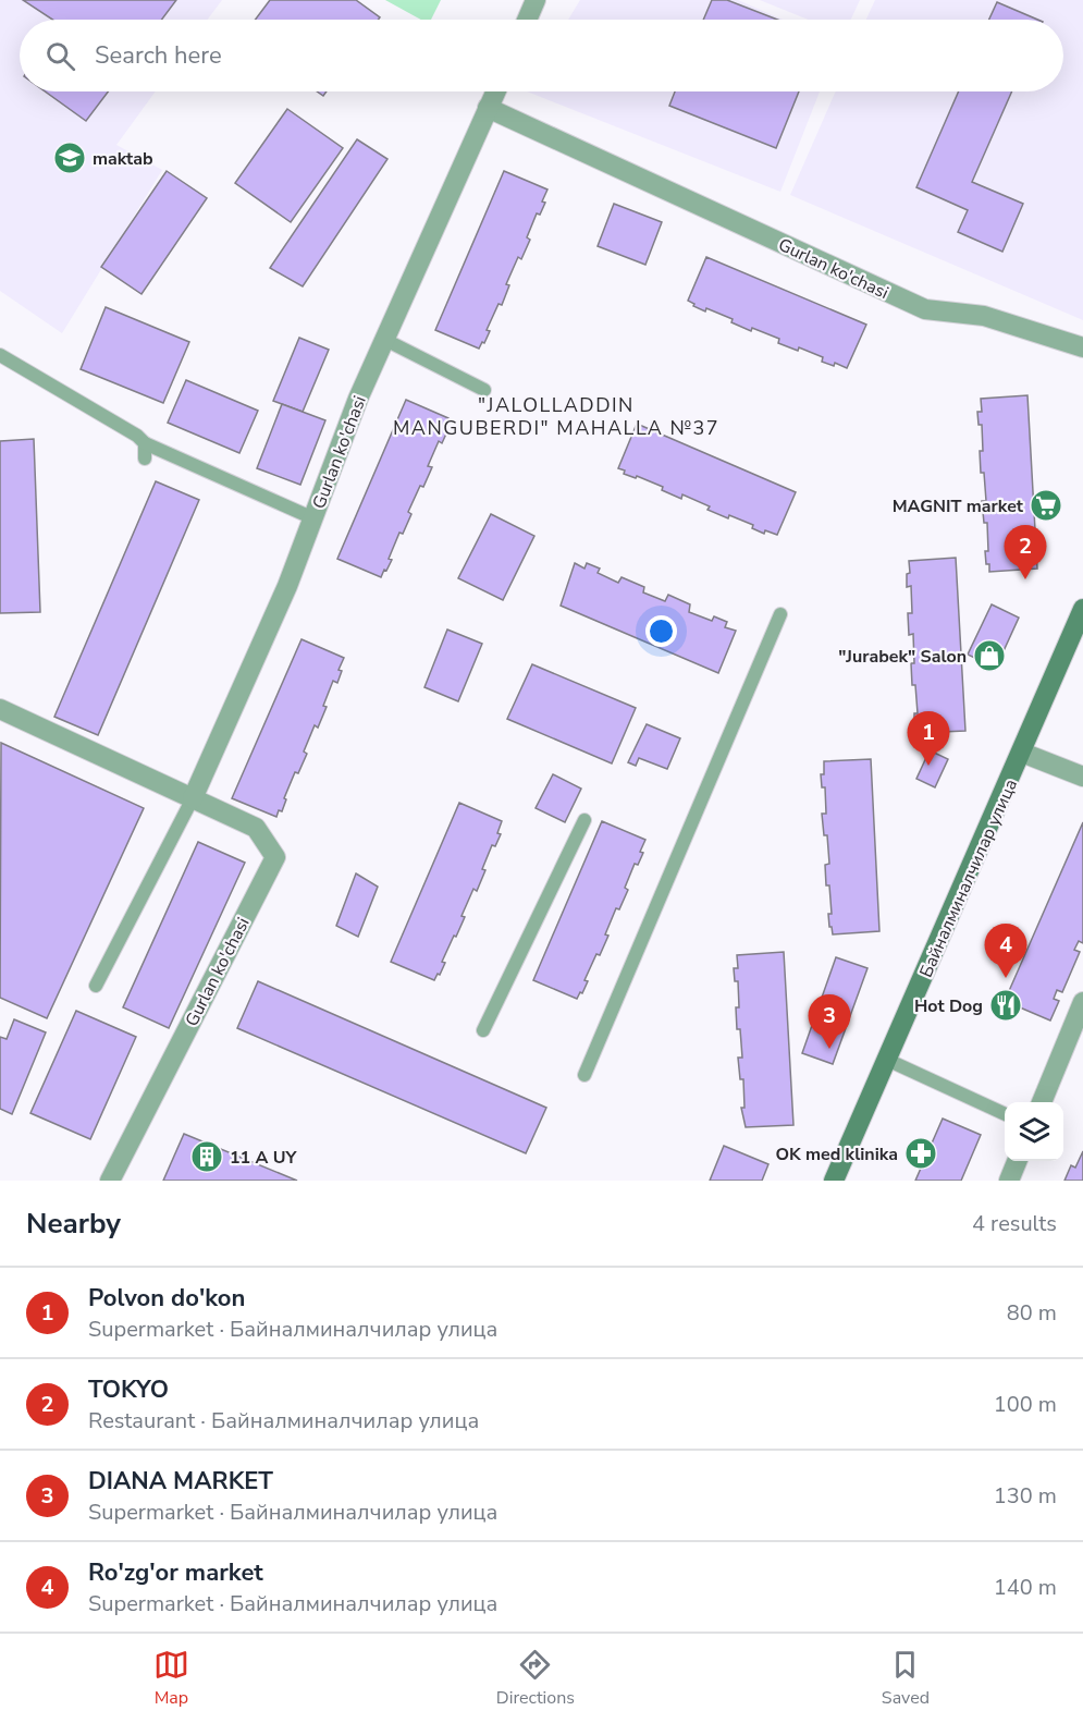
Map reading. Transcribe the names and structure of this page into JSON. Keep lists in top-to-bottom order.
{
  "streets": {
    "street": ["Gurlan ko'chasi", "Байналминалчилар улица"]
  },
  "districts": ["\"JALOLLADDIN MANGUBERDI\" MAHALLA №37"],
  "places": {
    "school or university": ["maktab"],
    "supermarket": ["MAGNIT market"],
    "shop": ["\"Jurabek\" Salon"],
    "restaurant": ["Hot Dog"],
    "pharmacy": ["OK med klinika"],
    "building": ["11 A UY"]
  },
  "page": {
    "search": "Search here",
    "pins": [
      "2",
      "1",
      "4",
      "3"
    ],
    "heading": ["Nearby", "4 results"],
    "list": [
      {
        "mark": "1",
        "name": "Polvon do'kon",
        "note": "Supermarket · Байналминалчилар улица",
        "value": "80 m"
      },
      {
        "mark": "2",
        "name": "TOKYO",
        "note": "Restaurant · Байналминалчилар улица",
        "value": "100 m"
      },
      {
        "mark": "3",
        "name": "DIANA MARKET",
        "note": "Supermarket · Байналминалчилар улица",
        "value": "130 m"
      },
      {
        "mark": "4",
        "name": "Ro'zg'or market",
        "note": "Supermarket · Байналминалчилар улица",
        "value": "140 m"
      }
    ],
    "nav": ["Map", "Directions", "Saved"]
  }
}
